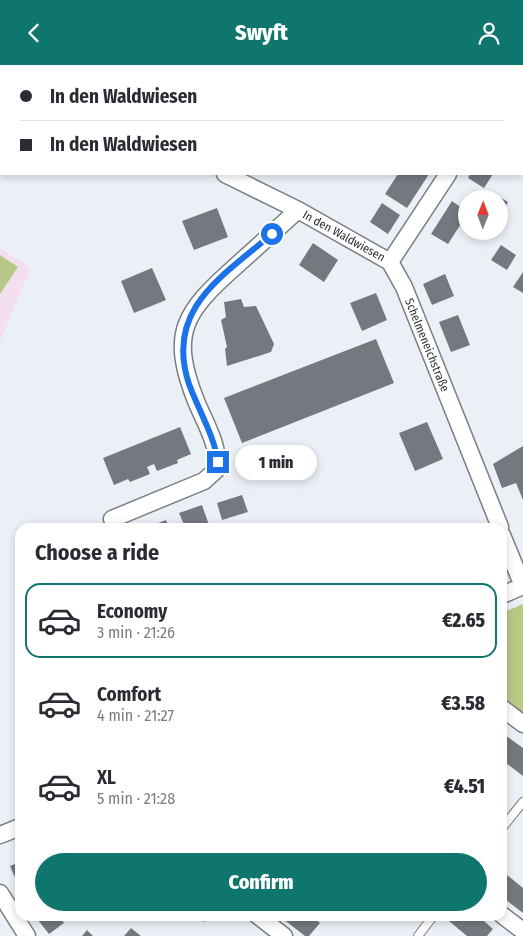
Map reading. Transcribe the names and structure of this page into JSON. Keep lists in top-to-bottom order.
{
  "streets": {
    "street": ["In den Waldwiesen", "Schelmeneichstraße"]
  },
  "crossings": [
    ["In den Waldwiesen", "Schelmeneichstraße"]
  ],
  "north": "top",
  "page": {
    "header": "Swyft",
    "banner": ["In den Waldwiesen", "In den Waldwiesen"],
    "bubble": "1 min",
    "heading": "Choose a ride",
    "list": [
      {
        "name": "Economy",
        "note": "3 min · 21:26",
        "value": "€2.65"
      },
      {
        "name": "Comfort",
        "note": "4 min · 21:27",
        "value": "€3.58"
      },
      {
        "name": "XL",
        "note": "5 min · 21:28",
        "value": "€4.51"
      }
    ],
    "buttons": "Confirm"
  }
}
